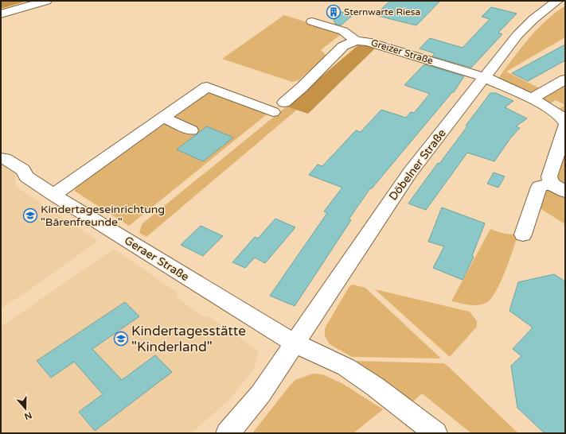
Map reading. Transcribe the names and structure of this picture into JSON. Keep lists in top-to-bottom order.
{
  "streets": {
    "street": ["Greizer Straße", "Döbelner Straße", "Geraer Straße"]
  },
  "crossings": [
    ["Greizer Straße", "Döbelner Straße"],
    ["Döbelner Straße", "Geraer Straße"]
  ],
  "places": {
    "building": ["Sternwarte Riesa"],
    "school or university": ["Kindertageseinrichtung \"Bärenfreunde\"", "Kindertagesstätte \"Kinderland\""]
  },
  "north": "bottom"
}
